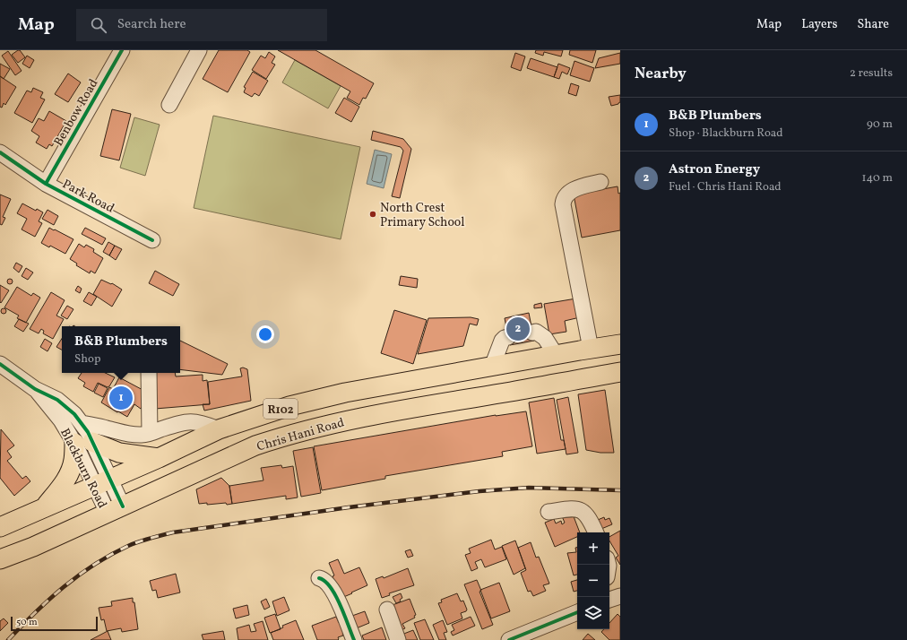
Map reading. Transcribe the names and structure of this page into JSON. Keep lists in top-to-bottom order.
{
  "streets": {
    "main road": ["R102", "Chris Hani Road"],
    "street": ["Benbow Road", "Park Road", "Blackburn Road"]
  },
  "crossings": [
    ["Benbow Road", "Park Road"],
    ["R102", "Blackburn Road"],
    ["Chris Hani Road", "Blackburn Road"]
  ],
  "places": ["North Crest Primary School"],
  "scale_bar": "50 m",
  "page": {
    "header": "Map",
    "search": "Search here",
    "nav": ["Map", "Layers", "Share"],
    "heading": ["Nearby", "2 results"],
    "list": [
      {
        "mark": "1",
        "name": "B&B Plumbers",
        "note": "Shop · Blackburn Road",
        "value": "90 m"
      },
      {
        "mark": "2",
        "name": "Astron Energy",
        "note": "Fuel · Chris Hani Road",
        "value": "140 m"
      }
    ],
    "pins": ["2", "1"],
    "popup": ["B&B Plumbers", "Shop"],
    "map_buttons": ["+", "−"],
    "scale": "50 m"
  }
}
